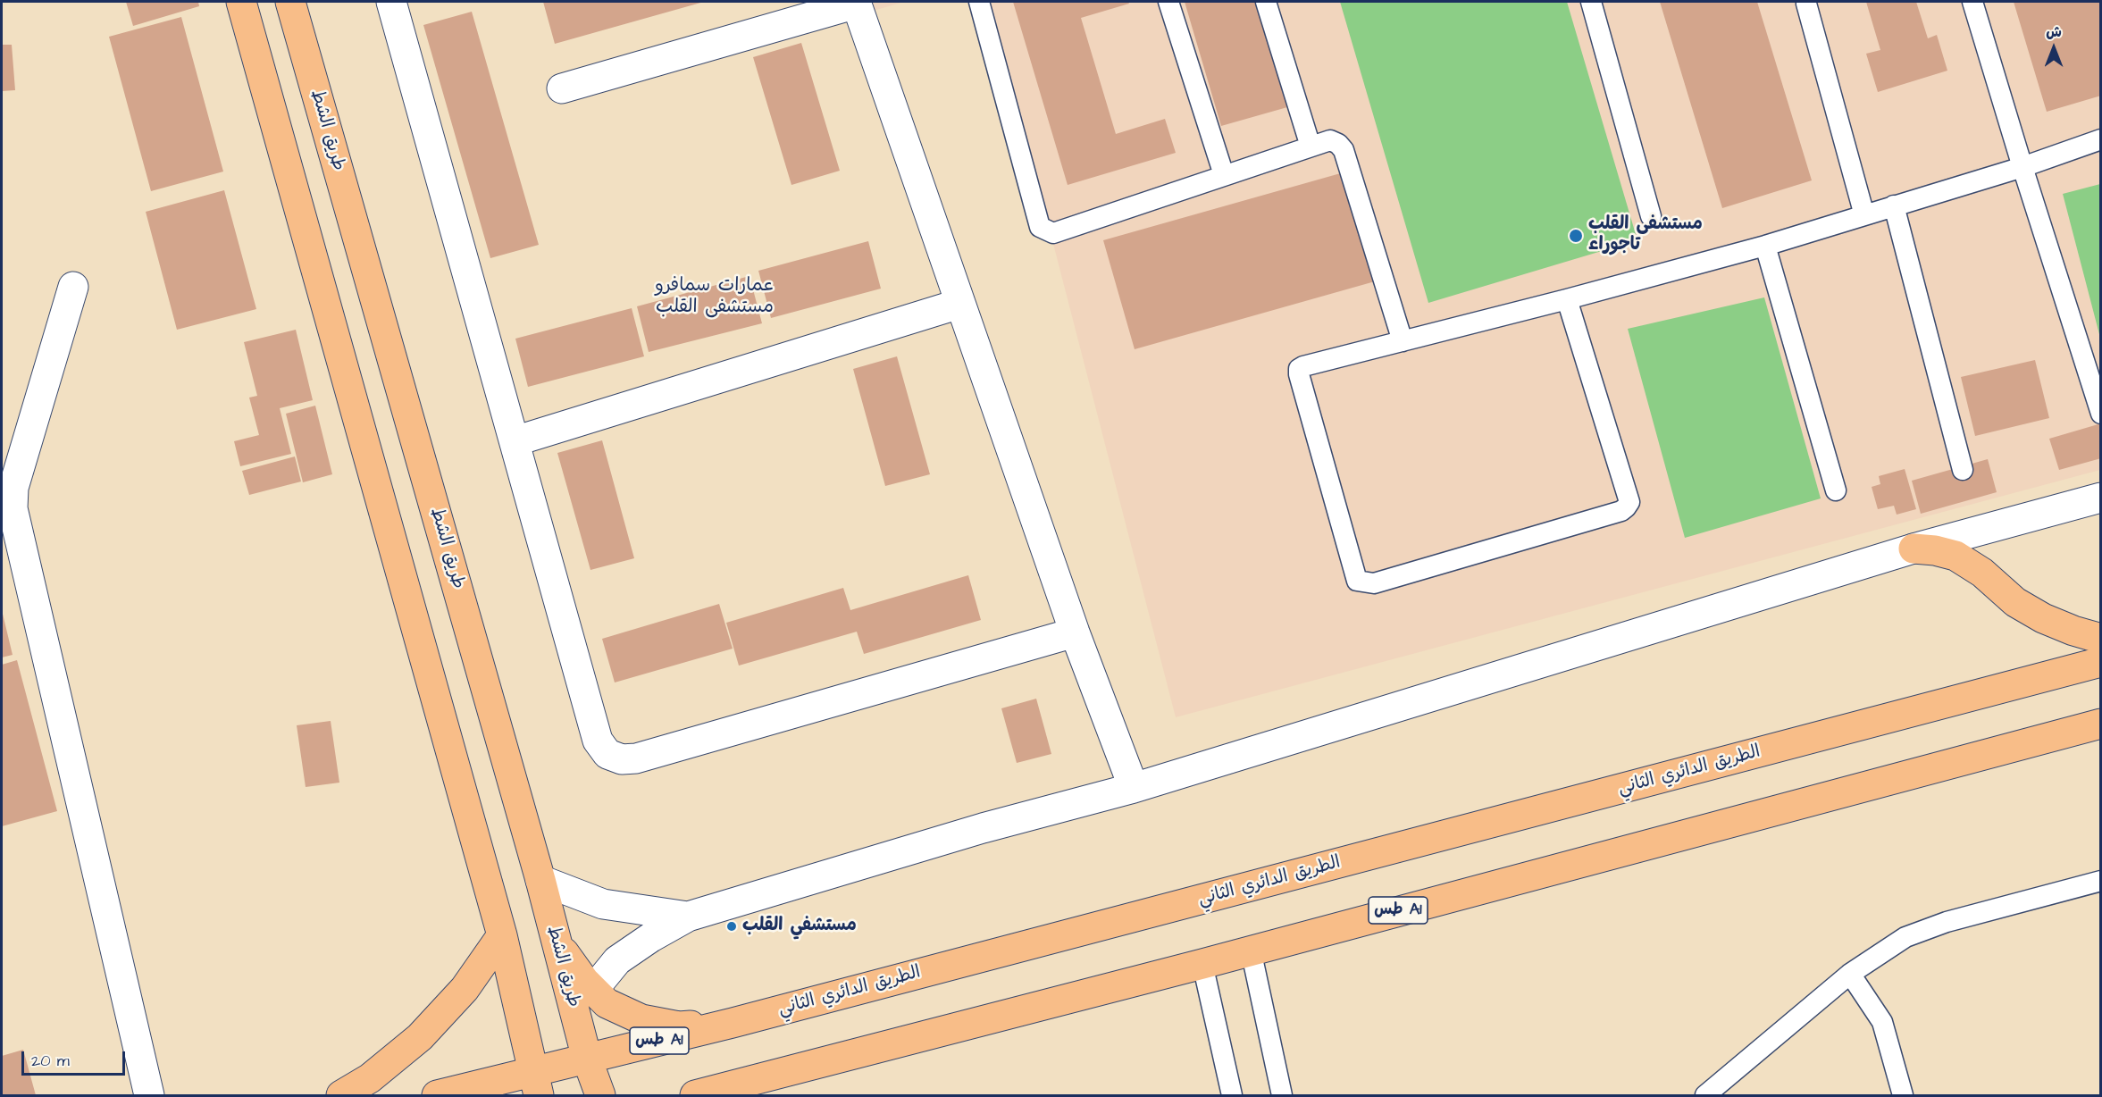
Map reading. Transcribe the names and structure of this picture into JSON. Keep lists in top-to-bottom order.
{
  "streets": {
    "highway": ["طريق الشط", "الطريق الدائري الثاني", "طس A1"]
  },
  "crossings": [
    ["طريق الشط", "الطريق الدائري الثاني"]
  ],
  "districts": ["عمارات سمافرو مستشفى القلب"],
  "places": ["مستشفى القلب تاجوراء", "مستشفي القلب"],
  "scale_bar": "20 m",
  "north": "top"
}
